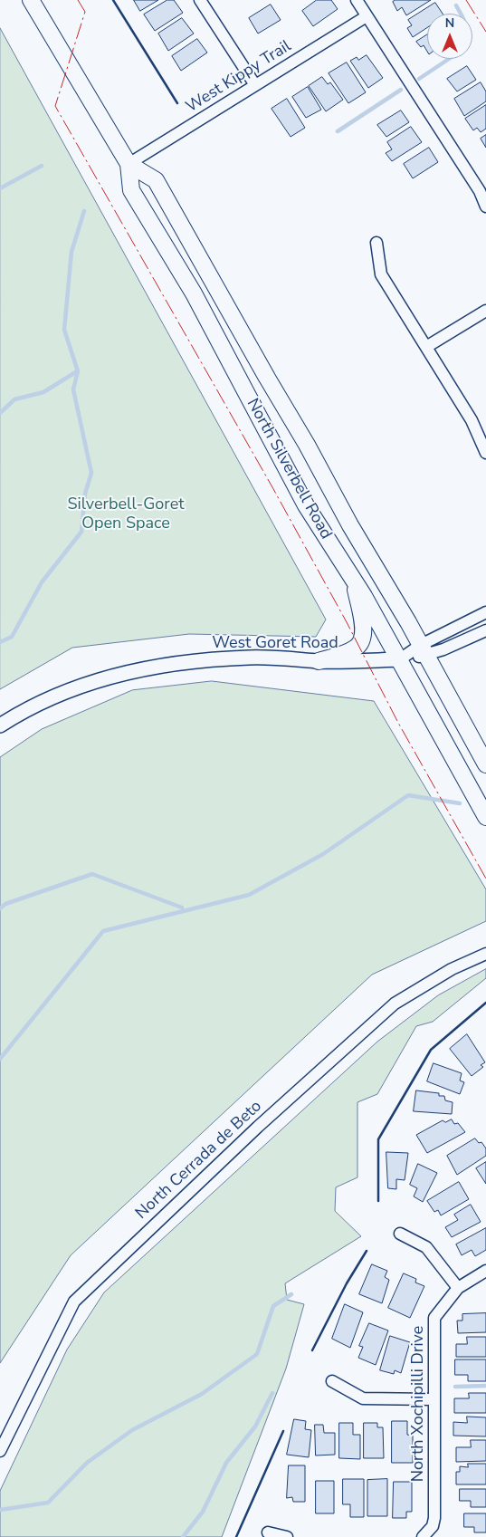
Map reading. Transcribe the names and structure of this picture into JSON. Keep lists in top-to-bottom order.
{
  "streets": {
    "main road": ["North Silverbell Road"],
    "street": [
      "West Kippy Trail",
      "West Goret Road",
      "North Cerrada de Beto",
      "North Xochipilli Drive"
    ]
  },
  "crossings": [
    ["West Kippy Trail", "North Silverbell Road"],
    ["North Silverbell Road", "West Goret Road"]
  ],
  "parks": ["Silverbell-Goret Open Space"],
  "north": "top"
}
